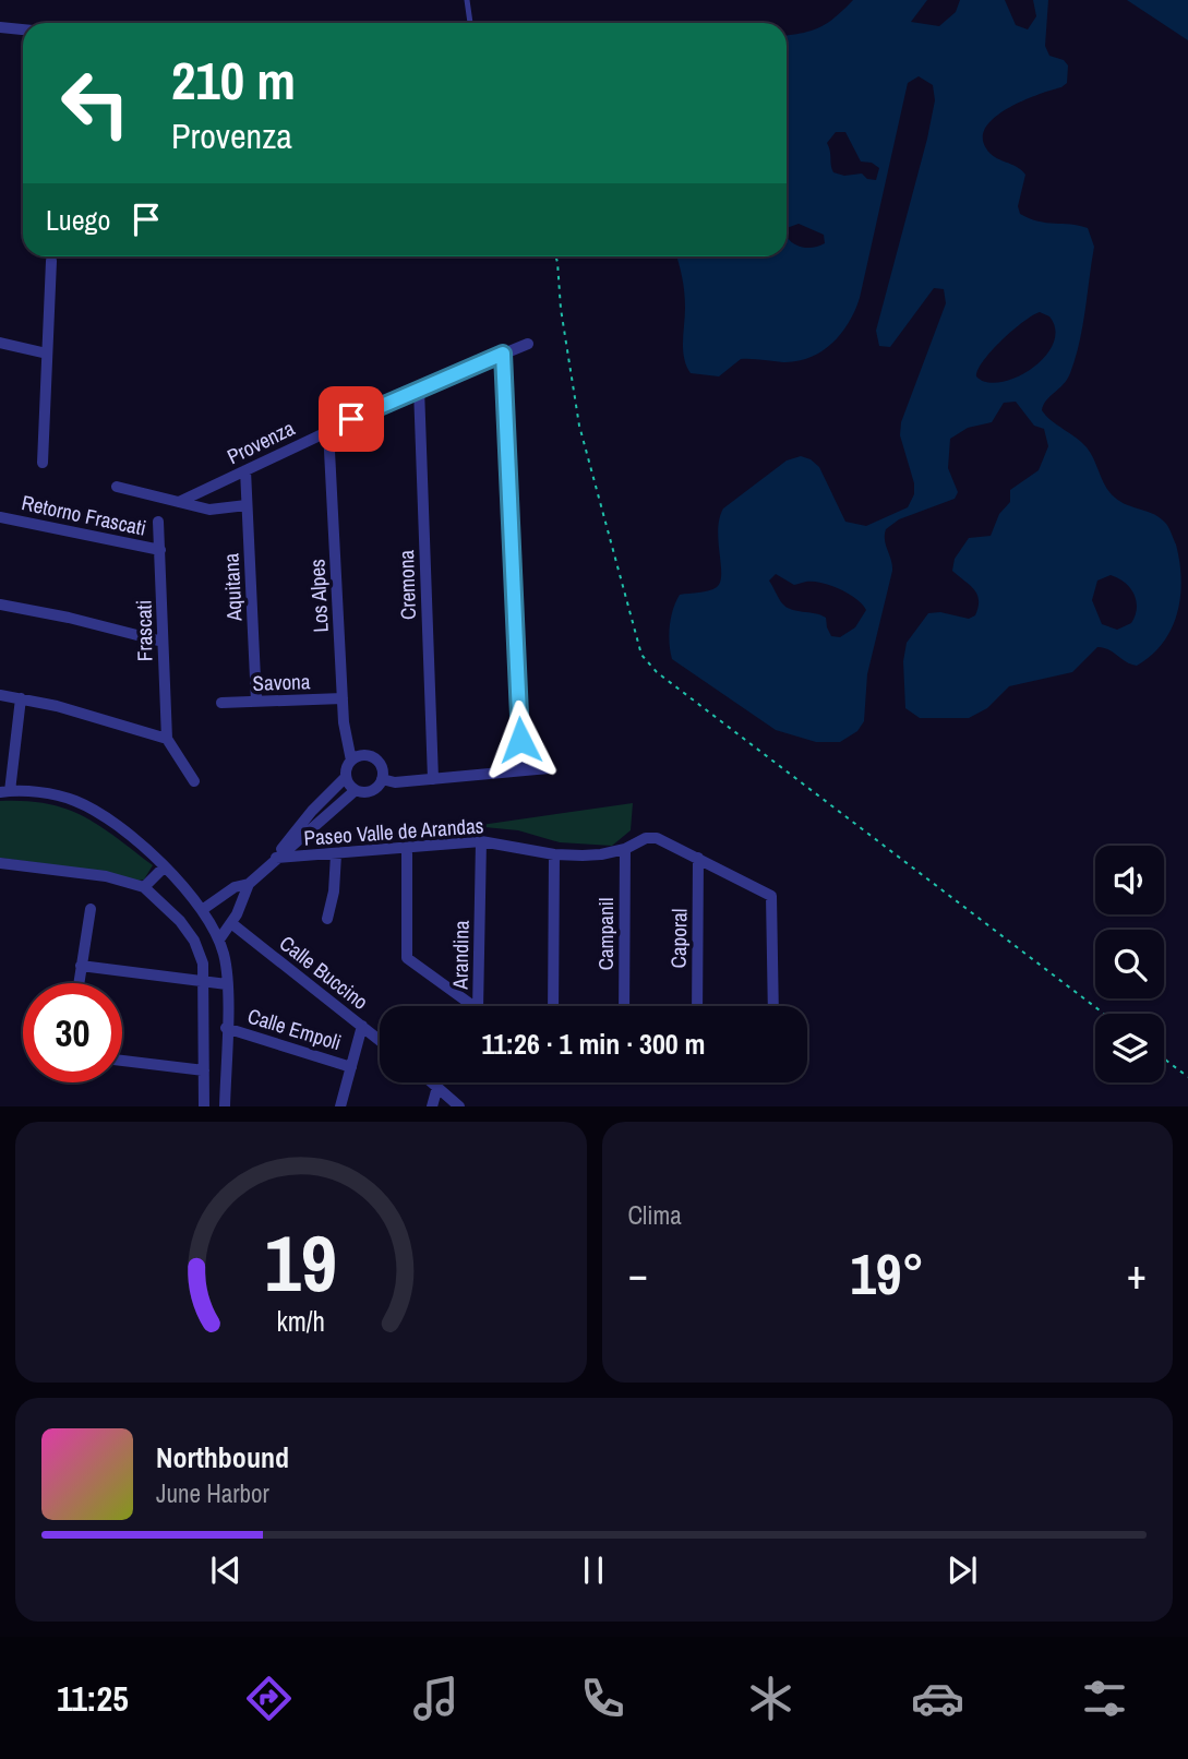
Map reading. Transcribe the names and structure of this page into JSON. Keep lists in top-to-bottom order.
{
  "streets": {
    "street": [
      "Provenza",
      "Retorno Frascati",
      "Cremona",
      "Aquitana",
      "Los Alpes",
      "Frascati",
      "Savona",
      "Paseo Valle de Arandas",
      "Campanil",
      "Caporal",
      "Arandina",
      "Calle Buccino",
      "Calle Empoli"
    ]
  },
  "crossings": [
    ["Provenza", "Cremona"],
    ["Provenza", "Aquitana"],
    ["Provenza", "Los Alpes"],
    ["Retorno Frascati", "Frascati"],
    ["Aquitana", "Savona"],
    ["Los Alpes", "Savona"],
    ["Paseo Valle de Arandas", "Campanil"],
    ["Paseo Valle de Arandas", "Caporal"],
    ["Paseo Valle de Arandas", "Arandina"]
  ],
  "page": {
    "turn": ["210 m", "Provenza"],
    "then": "Luego",
    "limit": "30",
    "trip": "11:26 · 1 min · 300 m",
    "tile": "Clima",
    "heat": ["−", "19°", "+"],
    "song": ["Northbound", "June Harbor"],
    "tabs": "11:25",
    "gauge": ["19", "km/h"]
  }
}
